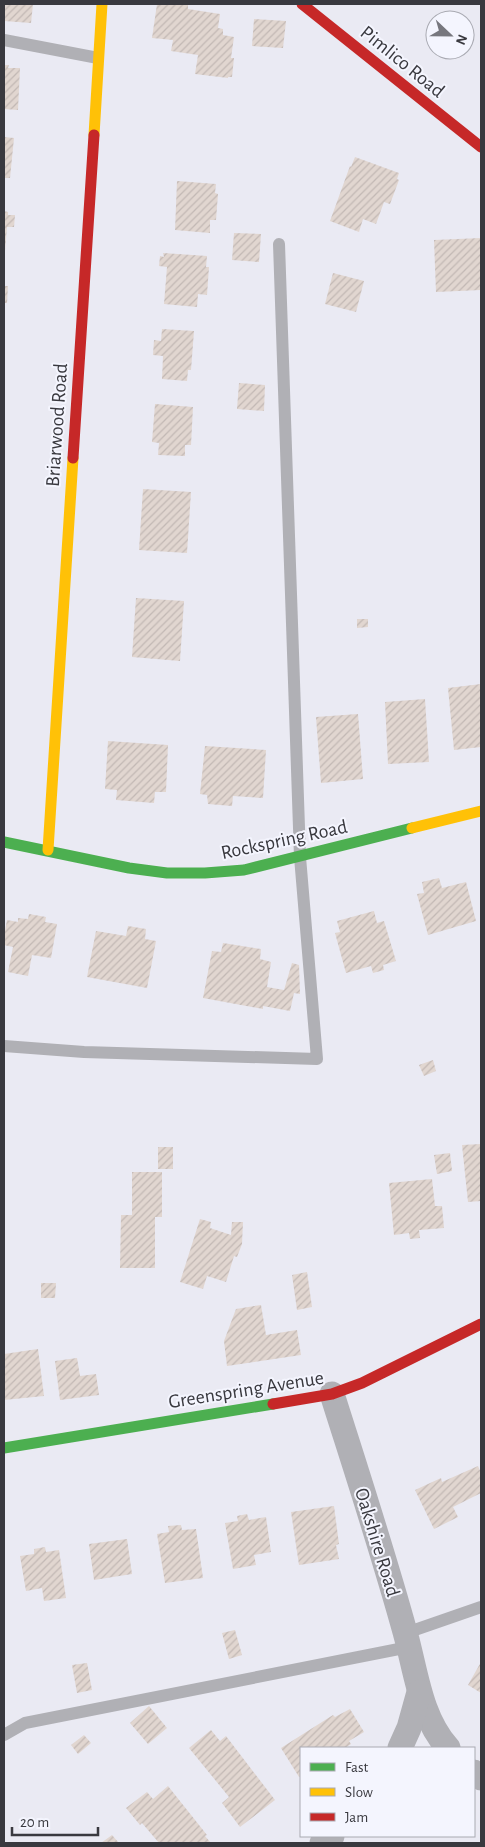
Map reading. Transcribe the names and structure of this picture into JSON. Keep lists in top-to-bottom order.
{
  "streets": {
    "street": [
      "Pimlico Road",
      "Briarwood Road",
      "Rockspring Road",
      "Greenspring Avenue",
      "Oakshire Road"
    ]
  },
  "crossings": [
    ["Briarwood Road", "Rockspring Road"],
    ["Greenspring Avenue", "Oakshire Road"]
  ],
  "legend": ["Fast", "Slow", "Jam"],
  "scale_bar": "20 m",
  "north": "right"
}
